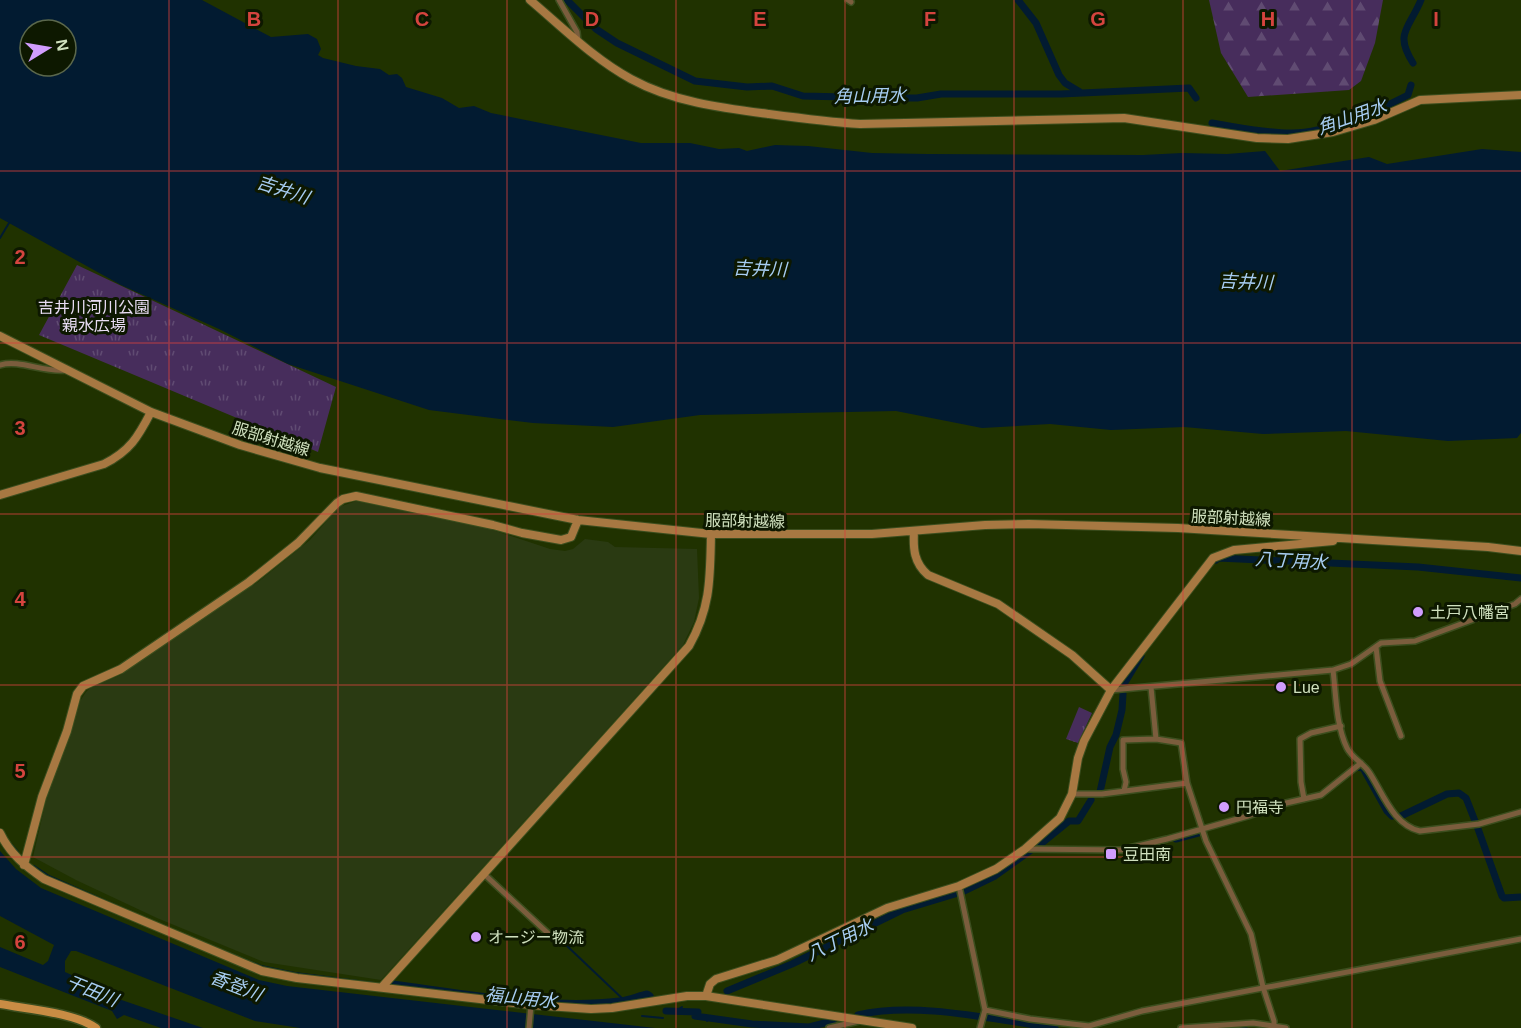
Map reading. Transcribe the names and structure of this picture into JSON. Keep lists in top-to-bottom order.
{
  "streets": {
    "street": ["服部射越線"]
  },
  "water": [
    "角山用水",
    "吉井川",
    "八丁用水",
    "香登川",
    "干田川",
    "福山用水"
  ],
  "parks": ["吉井川河川公園 親水広場"],
  "places": {
    "other": [
      "土戸八幡宮",
      "Lue",
      "円福寺",
      "オージー物流"
    ],
    "transit": ["豆田南"]
  },
  "north": "right",
  "grid": {
    "columns": [
      "B",
      "C",
      "D",
      "E",
      "F",
      "G",
      "H",
      "I"
    ],
    "rows": [
      "2",
      "3",
      "4",
      "5",
      "6"
    ]
  }
}
